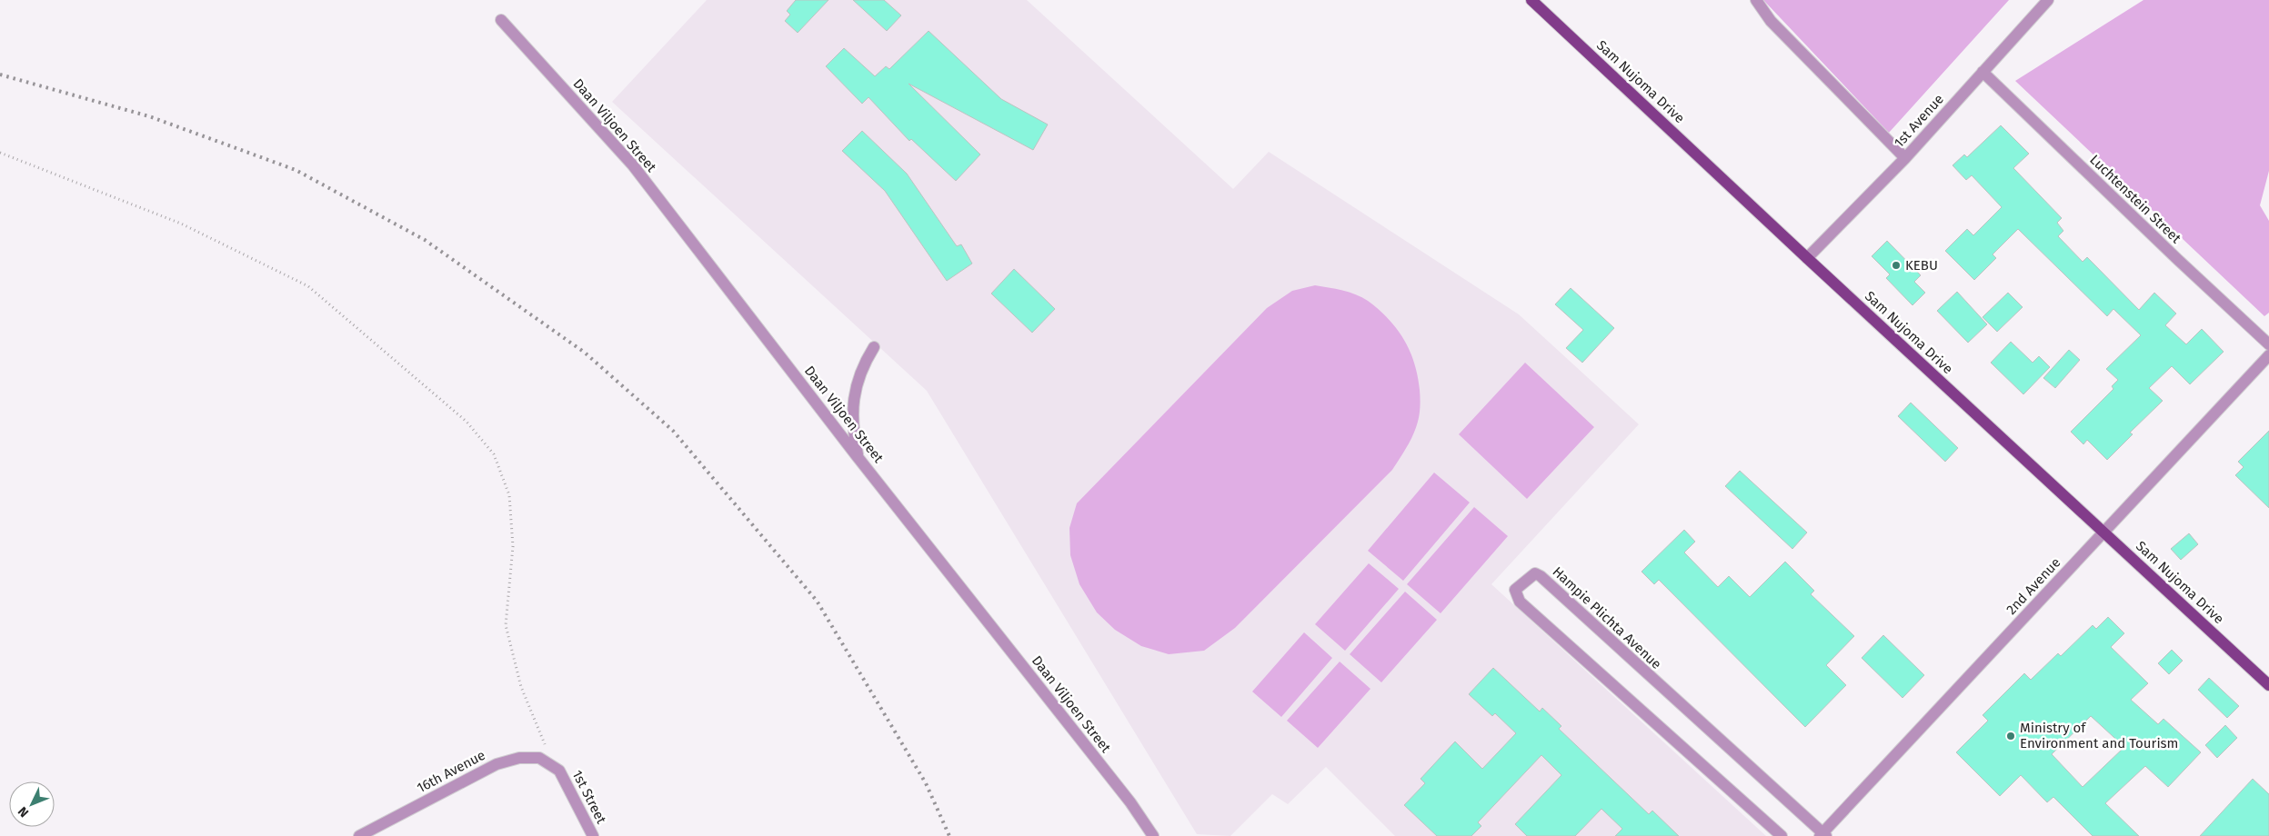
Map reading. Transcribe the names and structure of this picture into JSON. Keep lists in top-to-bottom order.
{
  "streets": {
    "main road": ["Sam Nujoma Drive"],
    "street": [
      "1st Avenue",
      "Daan Viljoen Street",
      "Luchtenstein Street",
      "2nd Avenue",
      "Hampie Plichta Avenue",
      "16th Avenue",
      "1st Street"
    ]
  },
  "crossings": [
    ["Sam Nujoma Drive", "1st Avenue"],
    ["Sam Nujoma Drive", "2nd Avenue"],
    ["1st Avenue", "Luchtenstein Street"],
    ["2nd Avenue", "Hampie Plichta Avenue"],
    ["16th Avenue", "1st Street"]
  ],
  "places": ["KEBU", "Ministry of Environment and Tourism"],
  "north": "bottom left"
}
